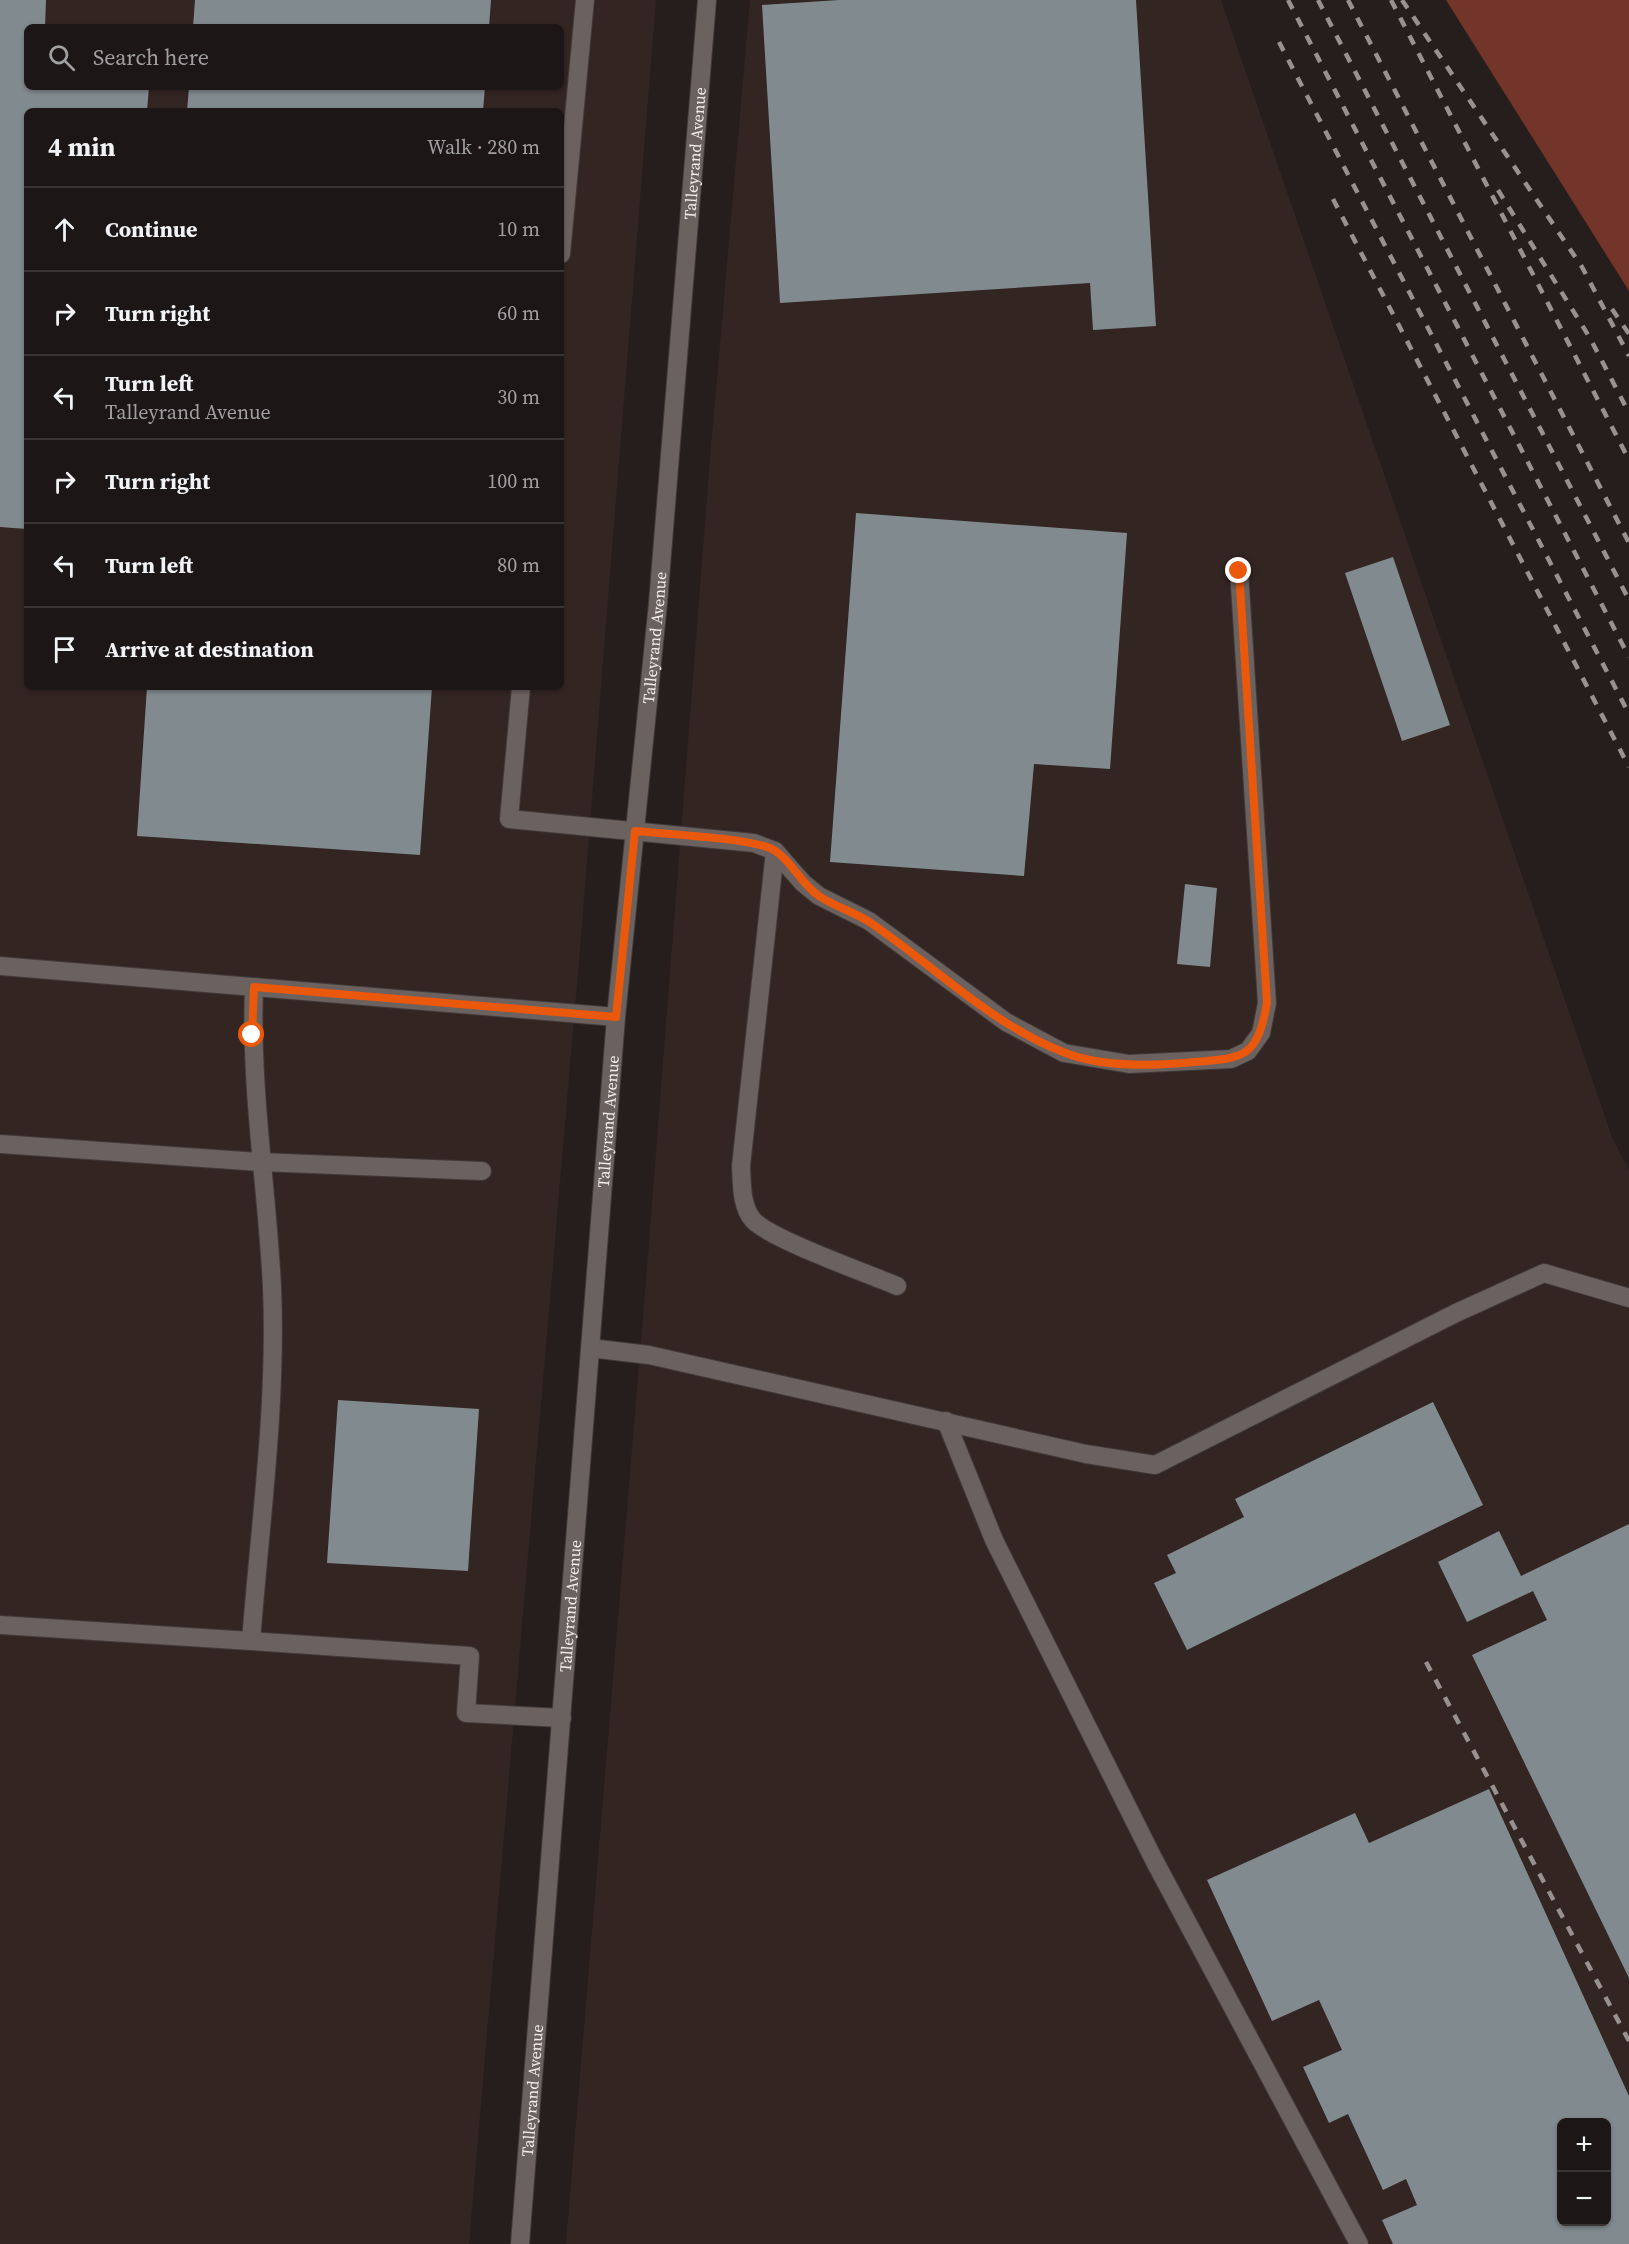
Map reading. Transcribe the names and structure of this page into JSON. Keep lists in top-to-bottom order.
{
  "streets": {
    "street": ["Talleyrand Avenue"]
  },
  "page": {
    "search": "Search here",
    "heading": ["4 min", "Walk · 280 m"],
    "list": [
      ["Continue", "10 m"],
      ["Turn right", "60 m"],
      ["Turn left", "Talleyrand Avenue", "30 m"],
      ["Turn right", "100 m"],
      ["Turn left", "80 m"],
      "Arrive at destination"
    ],
    "map_buttons": ["+", "−"]
  }
}
